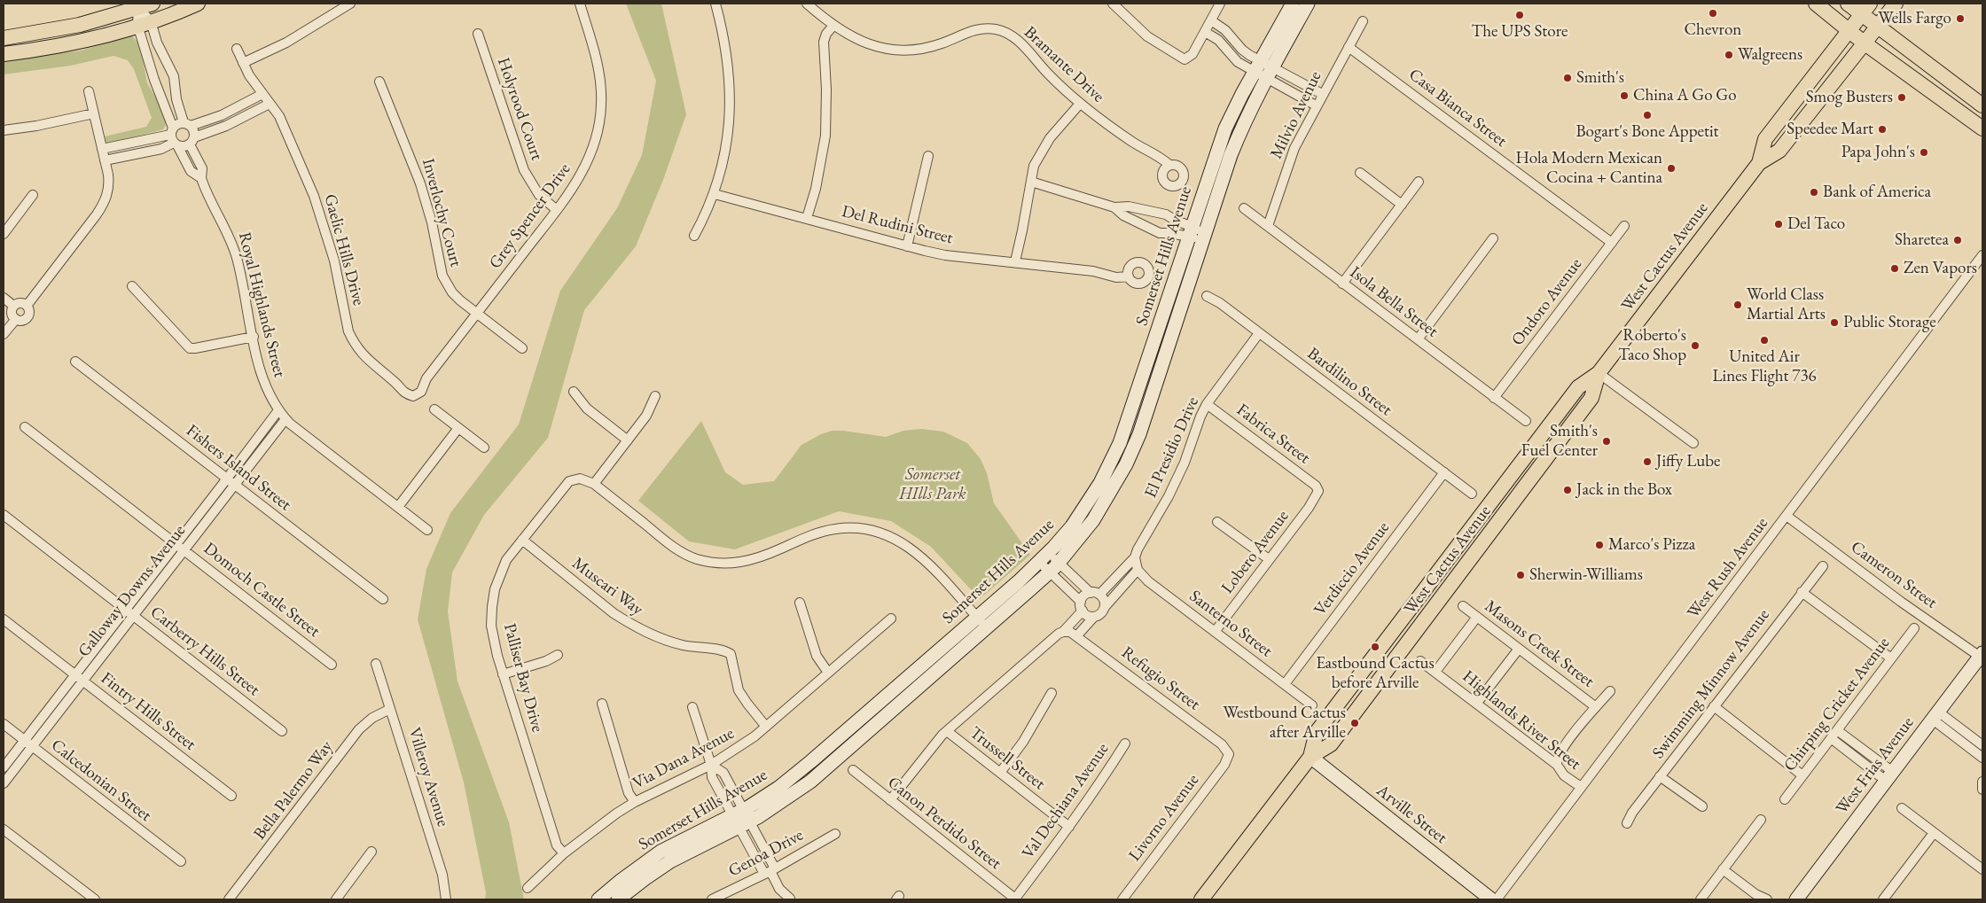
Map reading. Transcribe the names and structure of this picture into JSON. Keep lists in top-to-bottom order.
{
  "streets": {
    "main road": [
      "Somerset Hills Avenue",
      "West Cactus Avenue",
      "West Frias Avenue",
      "Arville Street"
    ],
    "street": [
      "Bramante Drive",
      "Casa Bianca Street",
      "Holyrood Court",
      "Milvio Avenue",
      "Inverlochy Court",
      "Grey Spencer Drive",
      "Del Rudini Street",
      "Gaelic Hills Drive",
      "Isola Bella Street",
      "Ondoro Avenue",
      "Royal Highlands Street",
      "Bardilino Street",
      "Fabrica Street",
      "El Presidio Drive",
      "Fishers Island Street",
      "Lobero Avenue",
      "West Rush Avenue",
      "Verdiccio Avenue",
      "Cameron Street",
      "Muscari Way",
      "Domoch Castle Street",
      "Galloway Downs Avenue",
      "Santerno Street",
      "Masons Creek Street",
      "Carberry Hills Street",
      "Palliser Bay Drive",
      "Refugio Street",
      "Swimming Minnow Avenue",
      "Chirping Cricket Avenue",
      "Fintry Hills Street",
      "Highlands River Street",
      "Via Dana Avenue",
      "Trussell Street",
      "Villeroy Avenue",
      "Calcedonian Street",
      "Bella Palermo Way",
      "Val Dechiana Avenue",
      "Livorno Avenue",
      "Canon Perdido Street",
      "Genoa Drive"
    ]
  },
  "crossings": [
    ["Casa Bianca Street", "Milvio Avenue"],
    ["Casa Bianca Street", "Ondoro Avenue"],
    ["Holyrood Court", "Grey Spencer Drive"],
    ["Milvio Avenue", "Isola Bella Street"],
    ["Inverlochy Court", "Grey Spencer Drive"],
    ["Grey Spencer Drive", "Gaelic Hills Drive"],
    ["West Cactus Avenue", "Arville Street"],
    ["Isola Bella Street", "Ondoro Avenue"],
    ["Royal Highlands Street", "Galloway Downs Avenue"],
    ["Bardilino Street", "El Presidio Drive"],
    ["Bardilino Street", "Verdiccio Avenue"],
    ["Fabrica Street", "El Presidio Drive"],
    ["Fabrica Street", "Lobero Avenue"],
    ["El Presidio Drive", "Santerno Street"],
    ["Fishers Island Street", "Galloway Downs Avenue"],
    ["Lobero Avenue", "Santerno Street"],
    ["West Rush Avenue", "Cameron Street"],
    ["West Rush Avenue", "Highlands River Street"],
    ["Verdiccio Avenue", "Santerno Street"],
    ["Cameron Street", "West Frias Avenue"],
    ["Muscari Way", "Palliser Bay Drive"],
    ["Muscari Way", "Via Dana Avenue"],
    ["Domoch Castle Street", "Galloway Downs Avenue"],
    ["Galloway Downs Avenue", "Carberry Hills Street"],
    ["Galloway Downs Avenue", "Fintry Hills Street"],
    ["Galloway Downs Avenue", "Calcedonian Street"],
    ["Palliser Bay Drive", "Via Dana Avenue"],
    ["Refugio Street", "Livorno Avenue"],
    ["Trussell Street", "Val Dechiana Avenue"],
    ["Villeroy Avenue", "Bella Palermo Way"],
    ["Val Dechiana Avenue", "Canon Perdido Street"]
  ],
  "parks": ["Somerset HIlls Park"],
  "places": [
    "Chevron",
    "The UPS Store",
    "Wells Fargo",
    "Walgreens",
    "Smith's",
    "China A Go Go",
    "Smog Busters",
    "Bogart's Bone Appetit",
    "Speedee Mart",
    "Papa John's",
    "Hola Modern Mexican Cocina + Cantina",
    "Bank of America",
    "Del Taco",
    "Sharetea",
    "Zen Vapors",
    "World Class Martial Arts",
    "Public Storage",
    "United Air Lines Flight 736",
    "Roberto's Taco Shop",
    "Smith's Fuel Center",
    "Jiffy Lube",
    "Jack in the Box",
    "Marco's Pizza",
    "Sherwin-Williams",
    "Eastbound Cactus before Arville",
    "Westbound Cactus after Arville"
  ]
}
